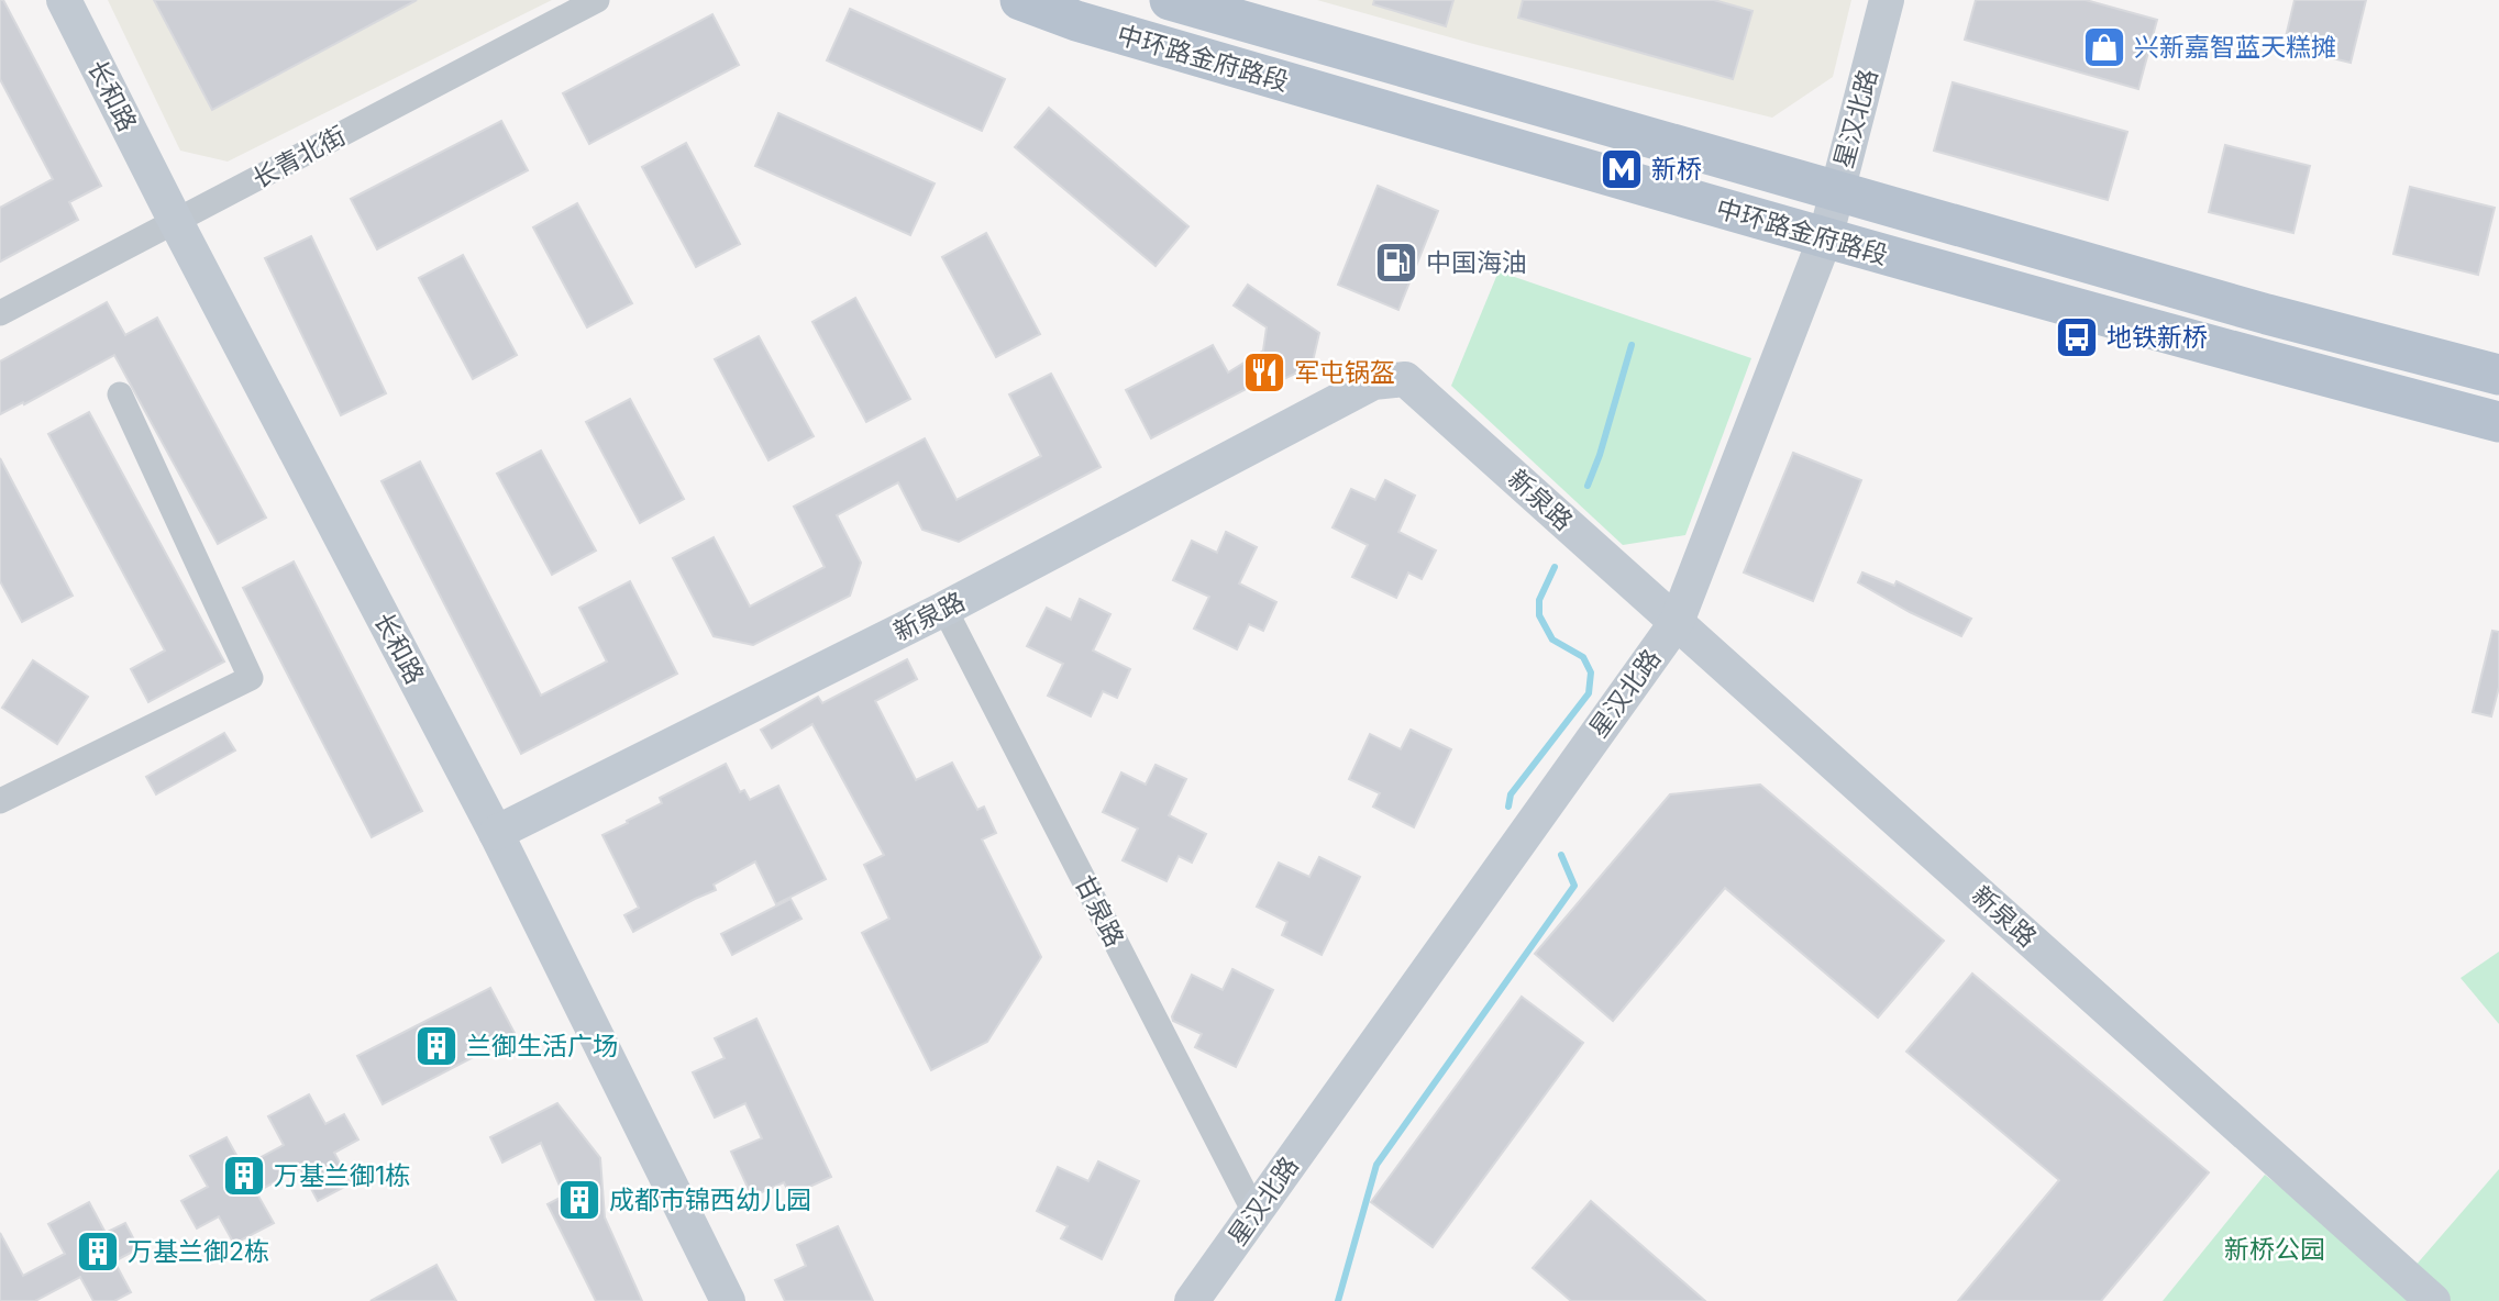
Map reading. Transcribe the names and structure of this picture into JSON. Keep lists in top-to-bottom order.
{
  "streets": {
    "main road": ["中环路金府路段"],
    "street": [
      "长和路",
      "星汉北路",
      "长青北街",
      "新泉路",
      "甘泉路"
    ]
  },
  "crossings": [
    ["中环路金府路段", "星汉北路"],
    ["长和路", "长青北街"],
    ["长和路", "新泉路"],
    ["星汉北路", "新泉路"],
    ["星汉北路", "甘泉路"],
    ["新泉路", "甘泉路"]
  ],
  "parks": ["新桥公园"],
  "places": {
    "shop": ["兴新嘉智蓝天糕摊"],
    "metro station": ["新桥"],
    "fuel station": ["中国海油"],
    "bus stop": ["地铁新桥"],
    "restaurant": ["军屯锅盔"],
    "building": [
      "兰御生活广场",
      "万基兰御1栋",
      "成都市锦西幼儿园",
      "万基兰御2栋"
    ]
  }
}
